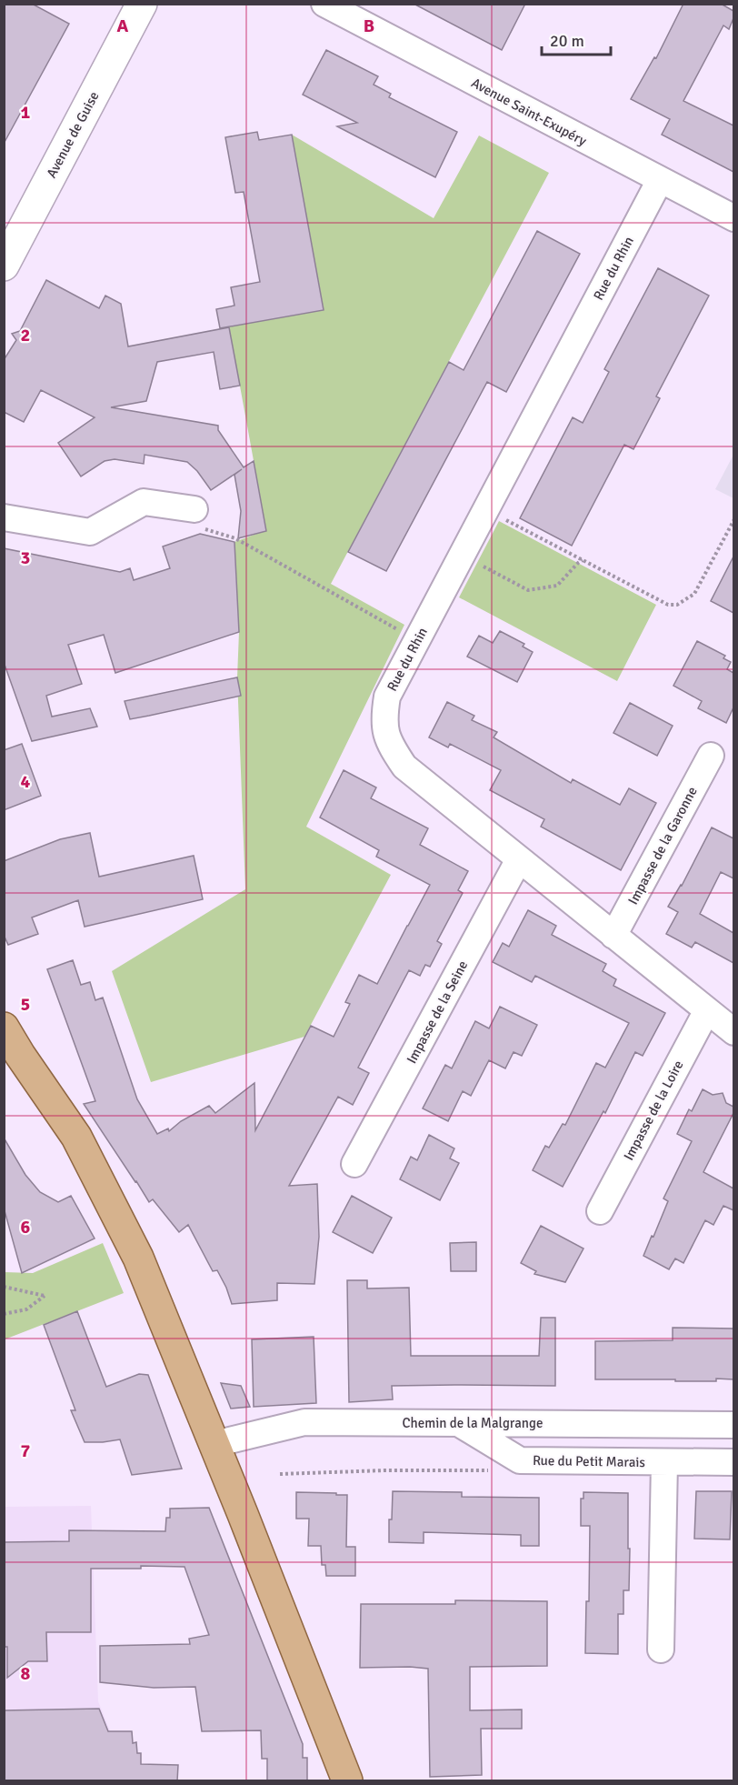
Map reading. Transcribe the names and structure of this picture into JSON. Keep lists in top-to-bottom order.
{
  "streets": {
    "street": [
      "Avenue Saint-Exupéry",
      "Avenue de Guise",
      "Rue du Rhin",
      "Impasse de la Garonne",
      "Impasse de la Seine",
      "Impasse de la Loire",
      "Chemin de la Malgrange",
      "Rue du Petit Marais"
    ]
  },
  "crossings": [
    ["Avenue Saint-Exupéry", "Rue du Rhin"],
    ["Rue du Rhin", "Impasse de la Garonne"],
    ["Rue du Rhin", "Impasse de la Seine"],
    ["Rue du Rhin", "Impasse de la Loire"],
    ["Chemin de la Malgrange", "Rue du Petit Marais"]
  ],
  "scale_bar": "20 m",
  "grid": {
    "columns": ["A", "B"],
    "rows": [
      "1",
      "2",
      "3",
      "4",
      "5",
      "6",
      "7",
      "8"
    ]
  }
}
